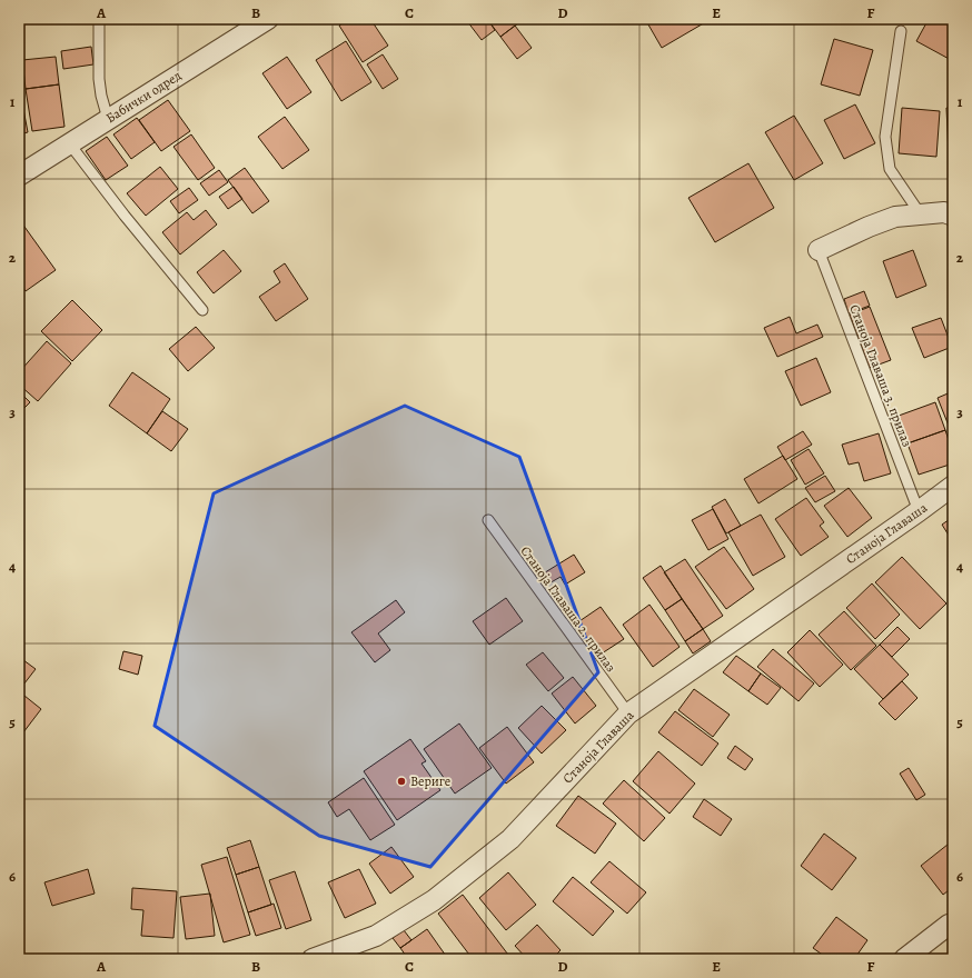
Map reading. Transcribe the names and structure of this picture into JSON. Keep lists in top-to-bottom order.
{
  "streets": {
    "street": ["Бабички одред", "Станоја Главаша"],
    "lane": ["Станоја Главаша 3. прилаз", "Станоја Главаша 2. прилаз"]
  },
  "crossings": [
    ["Станоја Главаша 3. прилаз", "Станоја Главаша"],
    ["Станоја Главаша", "Станоја Главаша 2. прилаз"]
  ],
  "places": ["Вериге"],
  "grid": {
    "columns": [
      "A",
      "B",
      "C",
      "D",
      "E",
      "F"
    ],
    "rows": [
      "1",
      "2",
      "3",
      "4",
      "5",
      "6"
    ]
  }
}
